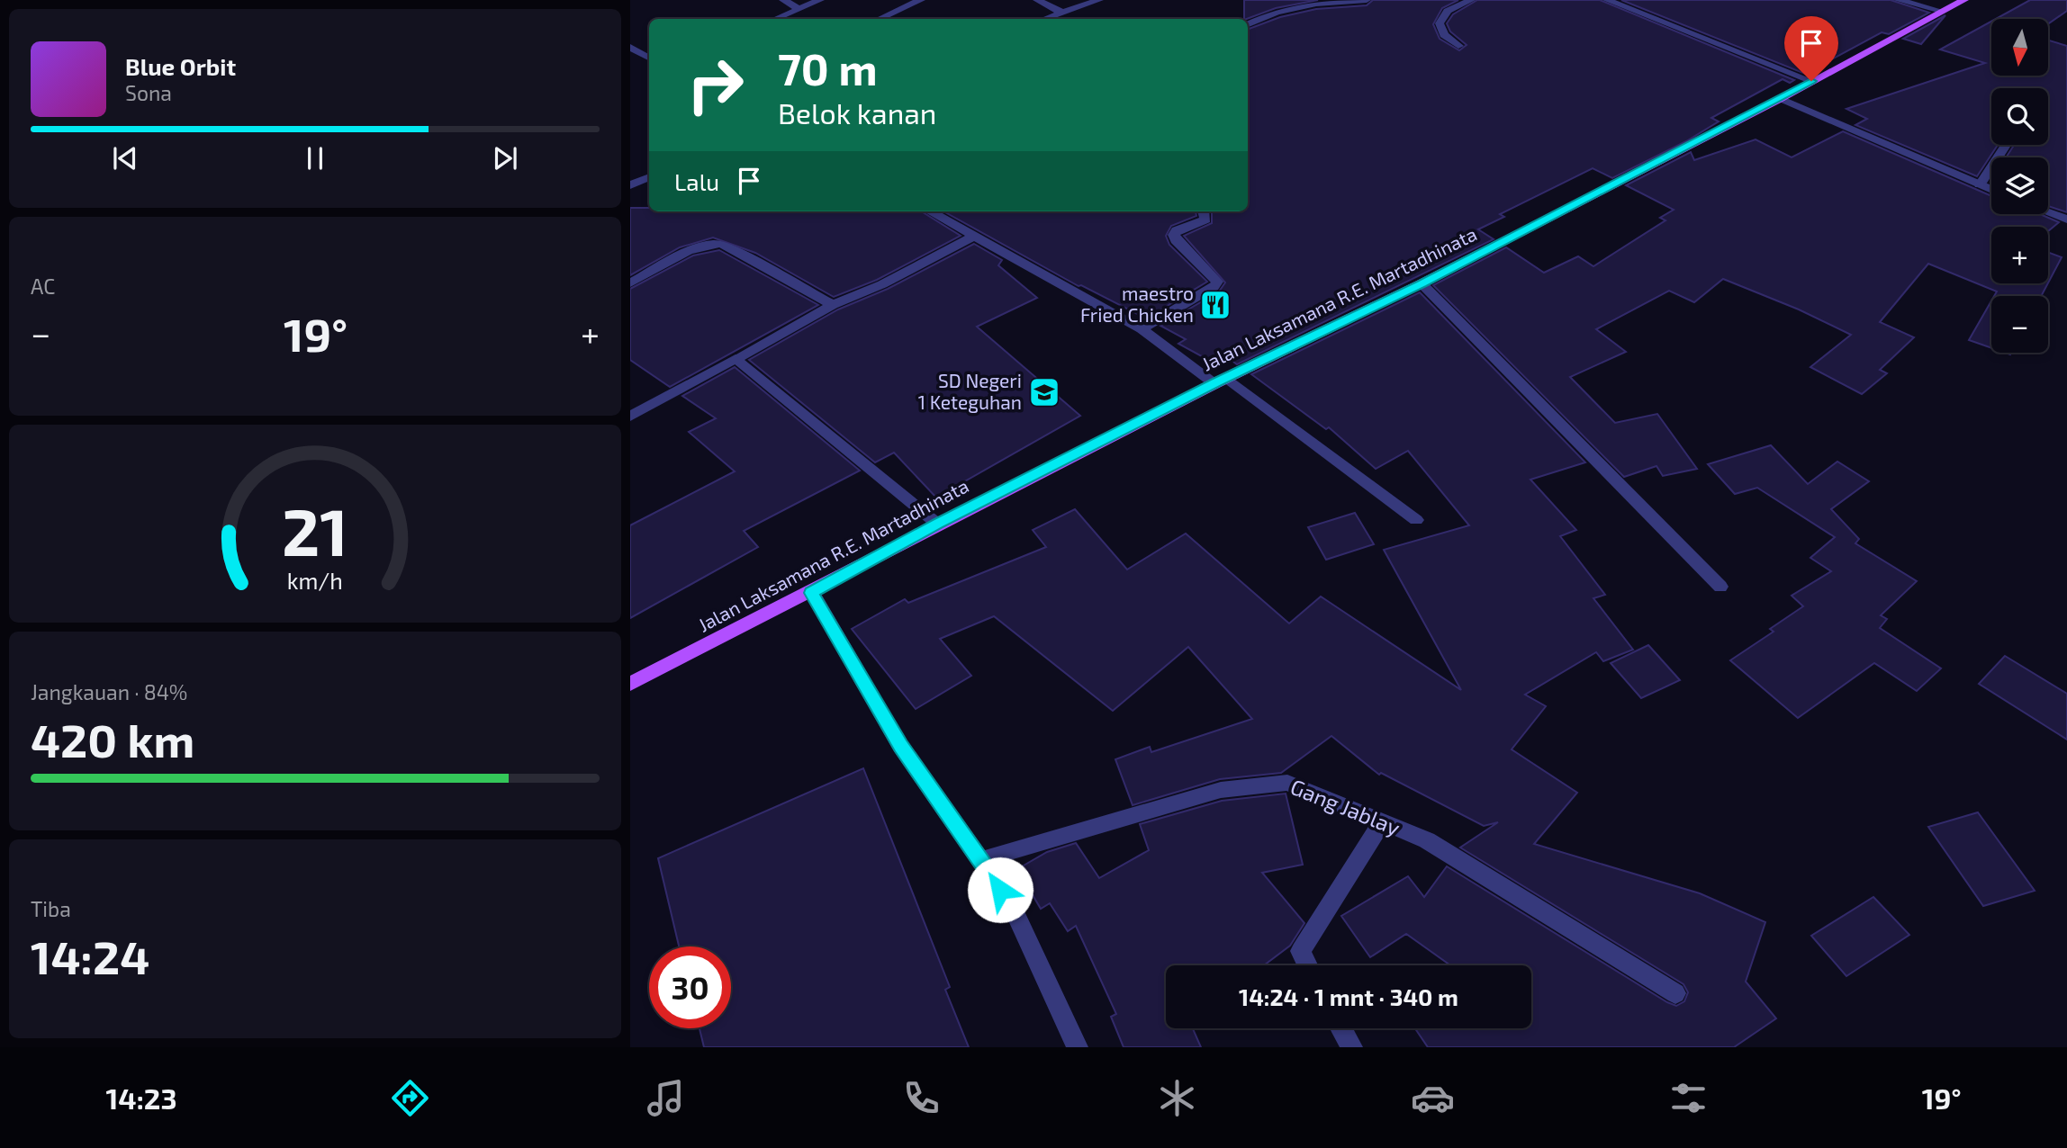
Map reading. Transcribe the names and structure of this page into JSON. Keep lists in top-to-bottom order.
{
  "streets": {
    "main road": ["Jalan Laksamana R.E. Martadhinata"],
    "street": ["Gang Jablay"]
  },
  "places": {
    "restaurant": ["maestro Fried Chicken"],
    "school or university": ["SD Negeri 1 Keteguhan"]
  },
  "north": "bottom",
  "page": {
    "map_buttons": ["+", "−"],
    "turn": ["70 m", "Belok kanan"],
    "song": ["Blue Orbit", "Sona"],
    "then": "Lalu",
    "tile": [
      "AC",
      ["Jangkauan · 84%", "420 km"],
      ["Tiba", "14:24"]
    ],
    "heat": ["−", "19°", "+"],
    "limit": "30",
    "trip": "14:24 · 1 mnt · 340 m",
    "tabs": ["14:23", "19°"],
    "gauge": ["21", "km/h"]
  }
}
